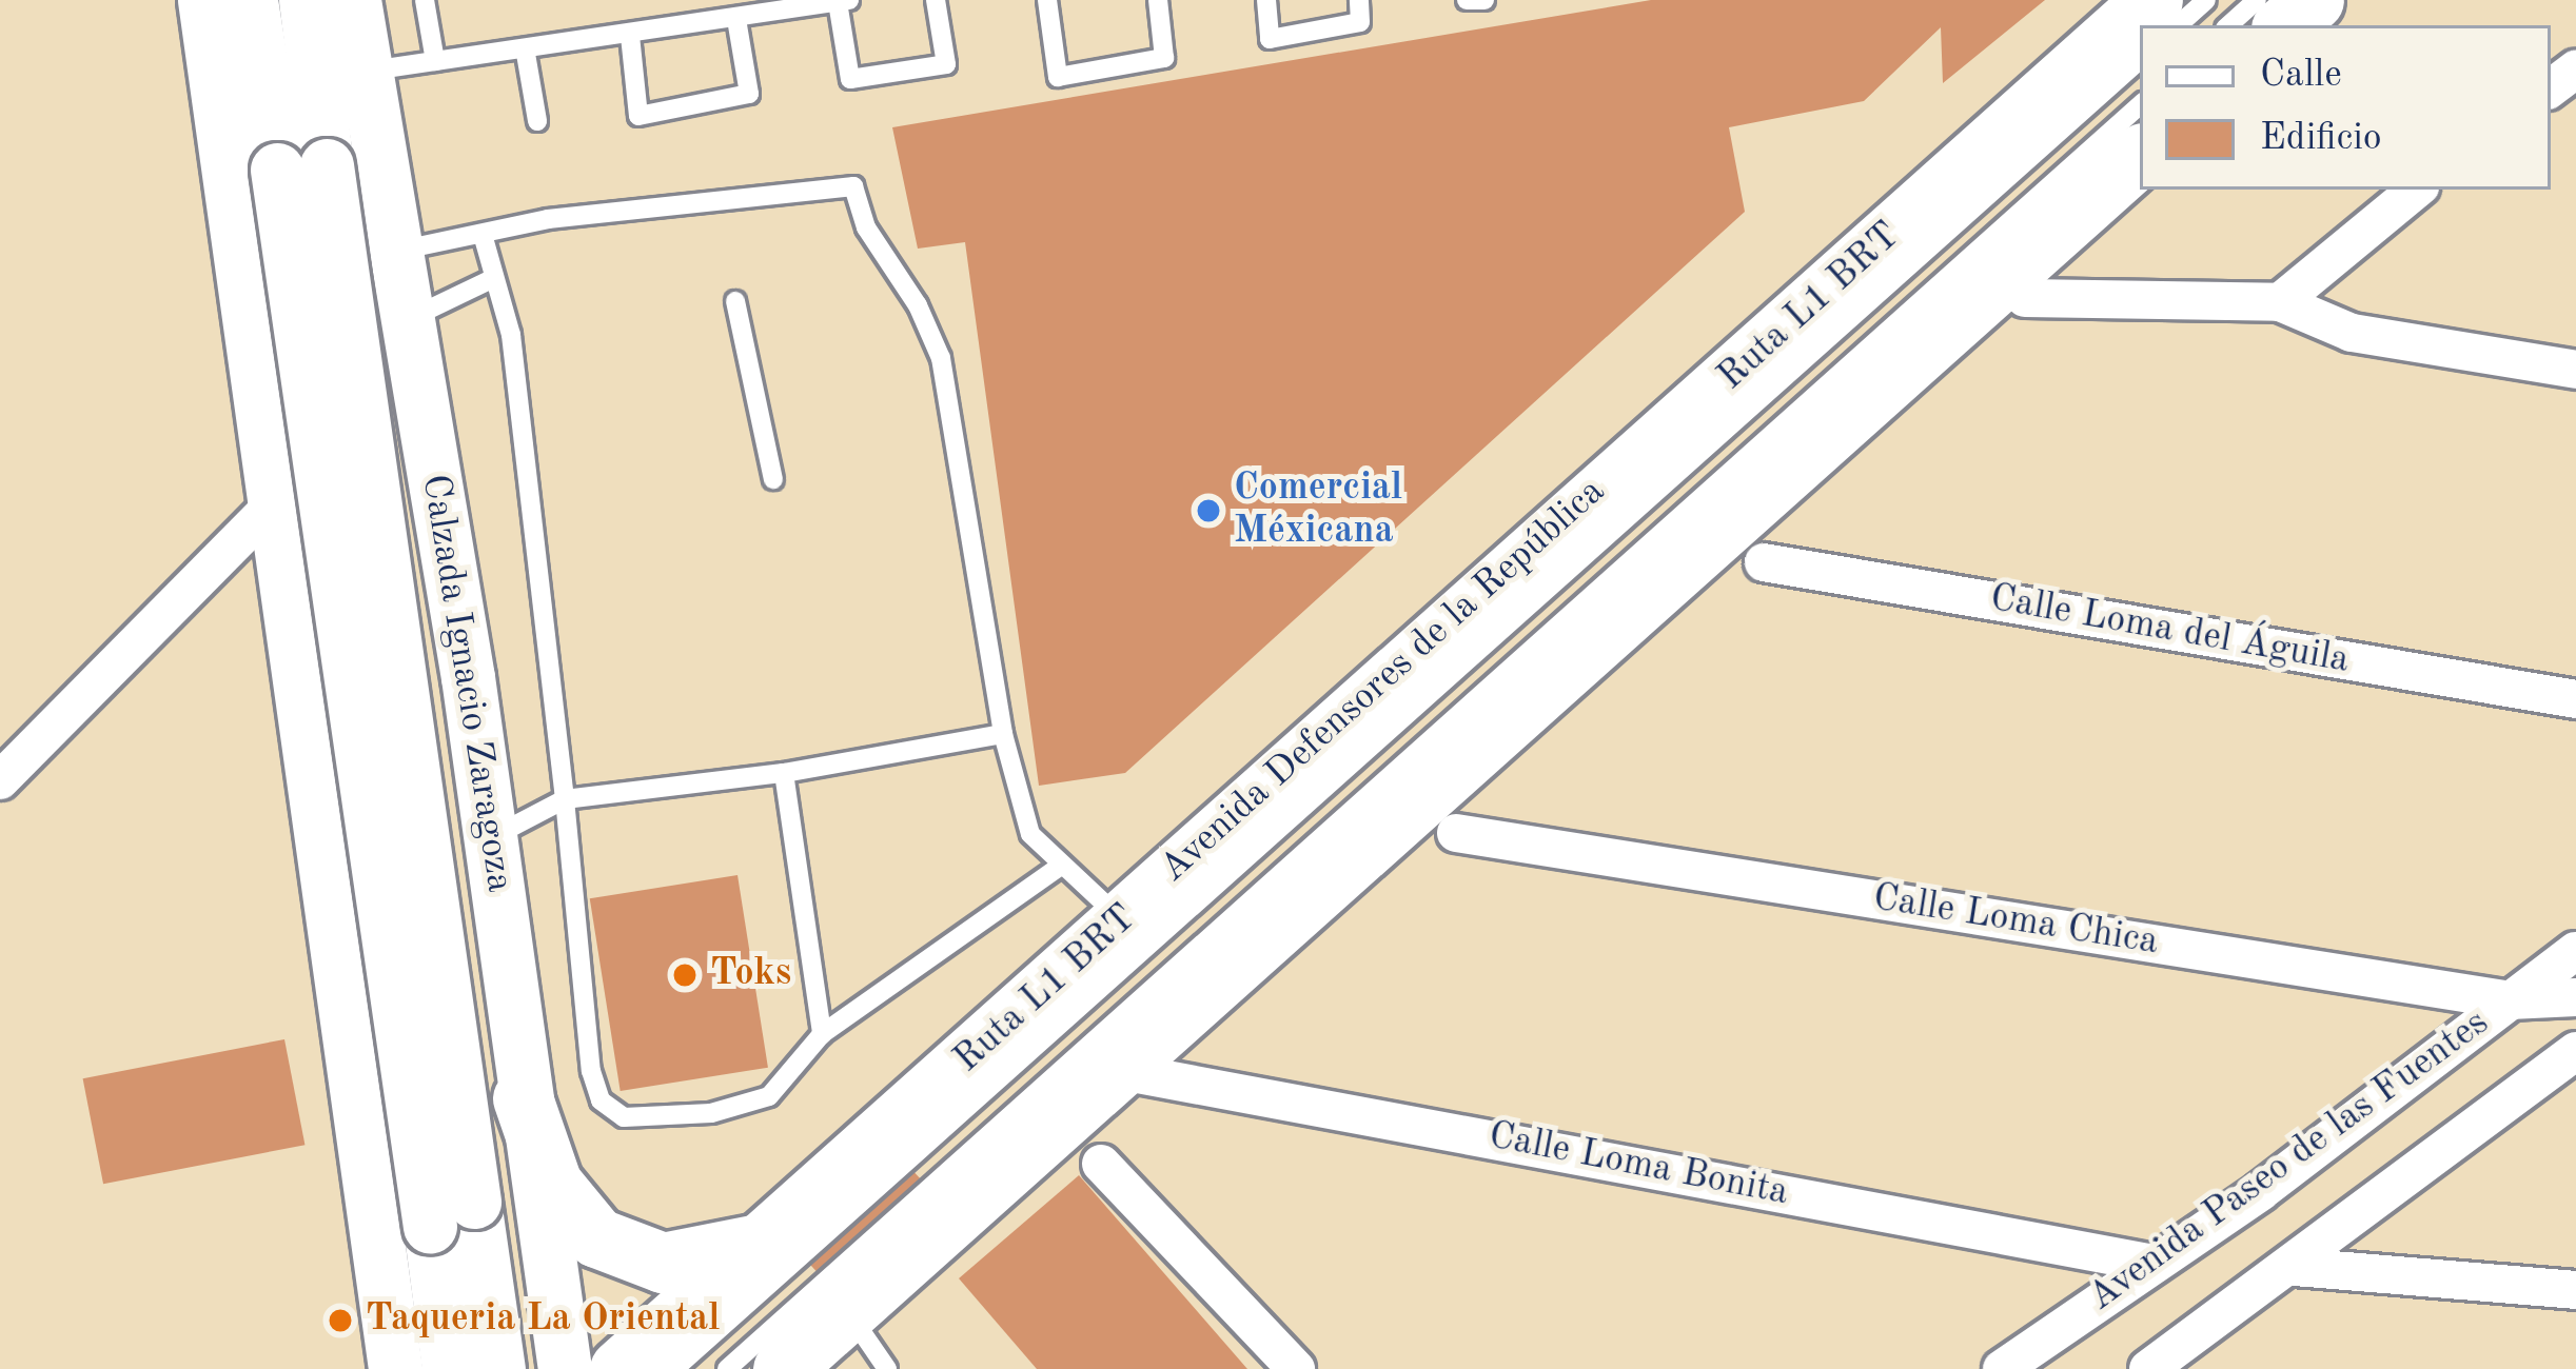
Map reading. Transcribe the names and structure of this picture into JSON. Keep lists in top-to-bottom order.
{
  "streets": {
    "main road": ["Avenida Defensores de la República", "Calzada Ignacio Zaragoza"],
    "street": [
      "Calle Loma del Águila",
      "Calle Loma Chica",
      "Avenida Paseo de las Fuentes",
      "Calle Loma Bonita"
    ],
    "lane": ["Ruta L1 BRT"]
  },
  "crossings": [
    ["Calle Loma Chica", "Avenida Paseo de las Fuentes"],
    ["Avenida Paseo de las Fuentes", "Calle Loma Bonita"]
  ],
  "places": ["Comercial Méxicana", "Toks", "Taqueria La Oriental"],
  "legend": ["Calle", "Edificio"]
}
